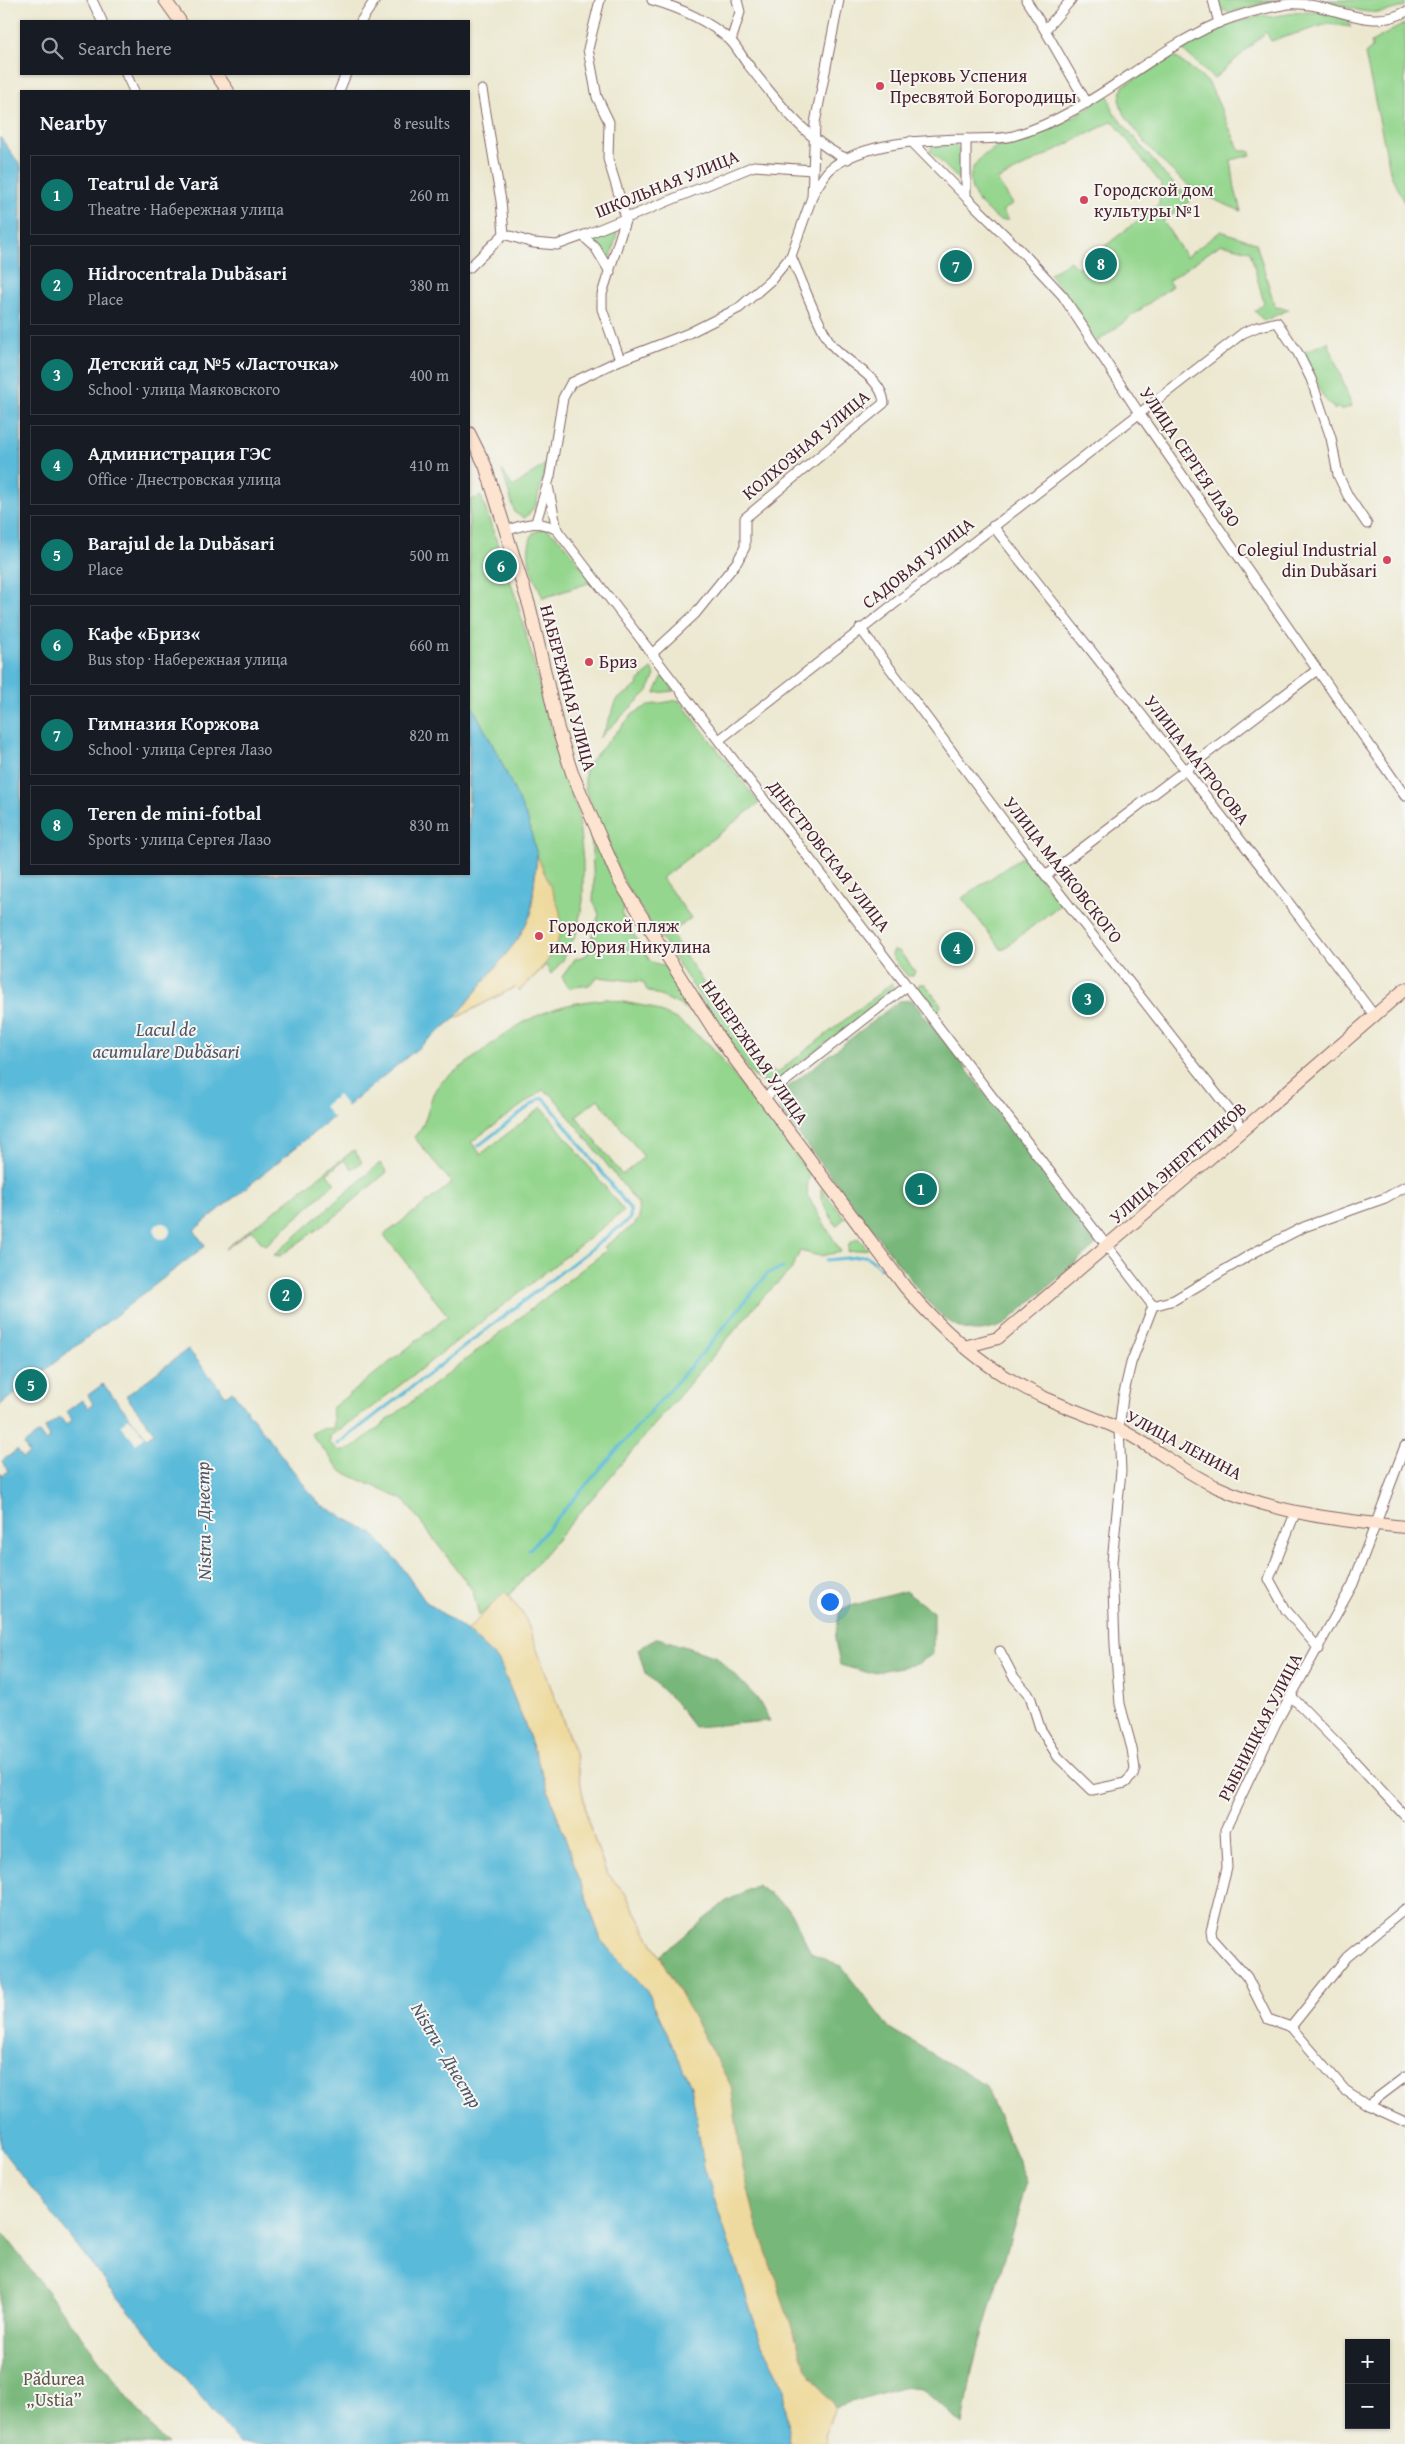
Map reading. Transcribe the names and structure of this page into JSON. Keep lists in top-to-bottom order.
{
  "streets": {
    "street": [
      "ШКОЛЬНАЯ УЛИЦА",
      "КОЛХОЗНАЯ УЛИЦА",
      "УЛИЦА СЕРГЕЯ ЛАЗО",
      "САДОВАЯ УЛИЦА",
      "НАБЕРЕЖНАЯ УЛИЦА",
      "УЛИЦА МАТРОСОВА",
      "ДНЕСТРОВСКАЯ УЛИЦА",
      "УЛИЦА МАЯКОВСКОГО",
      "УЛИЦА ЭНЕРГЕТИКОВ",
      "УЛИЦА ЛЕНИНА",
      "РЫБНИЦКАЯ УЛИЦА"
    ]
  },
  "crossings": [
    ["КОЛХОЗНАЯ УЛИЦА", "ДНЕСТРОВСКАЯ УЛИЦА"],
    ["УЛИЦА СЕРГЕЯ ЛАЗО", "САДОВАЯ УЛИЦА"],
    ["САДОВАЯ УЛИЦА", "УЛИЦА МАТРОСОВА"],
    ["САДОВАЯ УЛИЦА", "ДНЕСТРОВСКАЯ УЛИЦА"],
    ["САДОВАЯ УЛИЦА", "УЛИЦА МАЯКОВСКОГО"],
    ["НАБЕРЕЖНАЯ УЛИЦА", "УЛИЦА ЭНЕРГЕТИКОВ"],
    ["НАБЕРЕЖНАЯ УЛИЦА", "УЛИЦА ЛЕНИНА"],
    ["УЛИЦА МАТРОСОВА", "УЛИЦА ЭНЕРГЕТИКОВ"],
    ["ДНЕСТРОВСКАЯ УЛИЦА", "УЛИЦА ЭНЕРГЕТИКОВ"],
    ["УЛИЦА МАЯКОВСКОГО", "УЛИЦА ЭНЕРГЕТИКОВ"],
    ["УЛИЦА ЭНЕРГЕТИКОВ", "УЛИЦА ЛЕНИНА"],
    ["УЛИЦА ЛЕНИНА", "РЫБНИЦКАЯ УЛИЦА"]
  ],
  "water": ["Lacul de acumulare Dubăsari", "Nistru - Днестр"],
  "parks": ["Pădurea „Ustia”"],
  "places": [
    "Церковь Успения Пресвятой Богородицы",
    "Городской дом культуры №1",
    "Colegiul Industrial din Dubăsari",
    "Бриз",
    "Городской пляж им. Юрия Никулина"
  ],
  "page": {
    "search": "Search here",
    "heading": ["Nearby", "8 results"],
    "list": [
      {
        "mark": "1",
        "name": "Teatrul de Vară",
        "note": "Theatre · Набережная улица",
        "value": "260 m"
      },
      {
        "mark": "2",
        "name": "Hidrocentrala Dubăsari",
        "note": "Place",
        "value": "380 m"
      },
      {
        "mark": "3",
        "name": "Детский сад №5 «Ласточка»",
        "note": "School · улица Маяковского",
        "value": "400 m"
      },
      {
        "mark": "4",
        "name": "Администрация ГЭС",
        "note": "Office · Днестровская улица",
        "value": "410 m"
      },
      {
        "mark": "5",
        "name": "Barajul de la Dubăsari",
        "note": "Place",
        "value": "500 m"
      },
      {
        "mark": "6",
        "name": "Кафе «Бриз«",
        "note": "Bus stop · Набережная улица",
        "value": "660 m"
      },
      {
        "mark": "7",
        "name": "Гимназия Коржова",
        "note": "School · улица Сергея Лазо",
        "value": "820 m"
      },
      {
        "mark": "8",
        "name": "Teren de mini-fotbal",
        "note": "Sports · улица Сергея Лазо",
        "value": "830 m"
      }
    ],
    "pins": [
      "8",
      "7",
      "6",
      "4",
      "3",
      "1",
      "2",
      "5"
    ],
    "map_buttons": ["+", "−"]
  }
}
